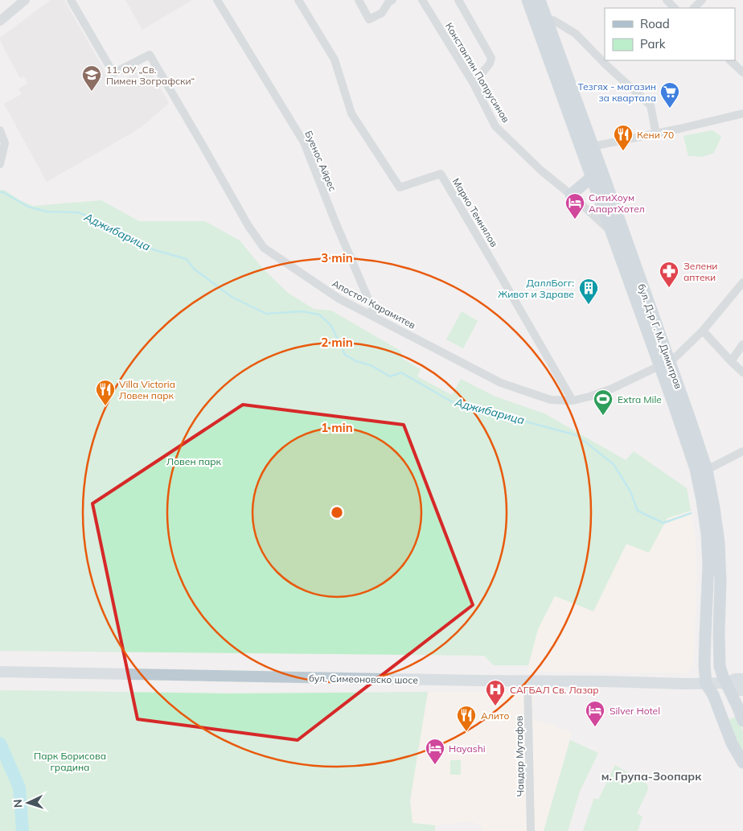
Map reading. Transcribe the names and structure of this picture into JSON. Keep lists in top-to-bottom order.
{
  "streets": {
    "main road": ["бул. Д-р Г. М. Димитров", "бул. Симеоновско шосе"],
    "street": [
      "Константин Попрусинов",
      "Буенос Айрес",
      "Марко Темнялов",
      "Апостол Карамитев",
      "Чавдар Мутафов"
    ]
  },
  "crossings": [
    ["Константин Попрусинов", "бул. Д-р Г. М. Димитров"],
    ["Буенос Айрес", "Апостол Карамитев"],
    ["Марко Темнялов", "Апостол Карамитев"],
    ["Апостол Карамитев", "бул. Д-р Г. М. Димитров"],
    ["бул. Д-р Г. М. Димитров", "бул. Симеоновско шосе"],
    ["бул. Симеоновско шосе", "Чавдар Мутафов"]
  ],
  "districts": ["м. Група-Зоопарк"],
  "water": ["Аджибарица"],
  "parks": ["Ловен парк", "Парк Борисова градина"],
  "places": {
    "school or university": ["11. ОУ „Св. Пимен Зографски“"],
    "supermarket": ["Тезгях - магазин за квартала"],
    "restaurant": ["Кени 70", "Villa Victoria Ловен парк", "Алито"],
    "hotel": ["СитиХоум АпартХотел", "Silver Hotel", "Hayashi"],
    "pharmacy": ["Зелени аптеки"],
    "building": ["ДаллБогг: Живот и Здраве"],
    "sports": ["Extra Mile"],
    "hospital": ["САГБАЛ Св. Лазар"]
  },
  "legend": ["Road", "Park"],
  "north": "left",
  "rings": ["3 min", "2 min", "1 min"]
}
